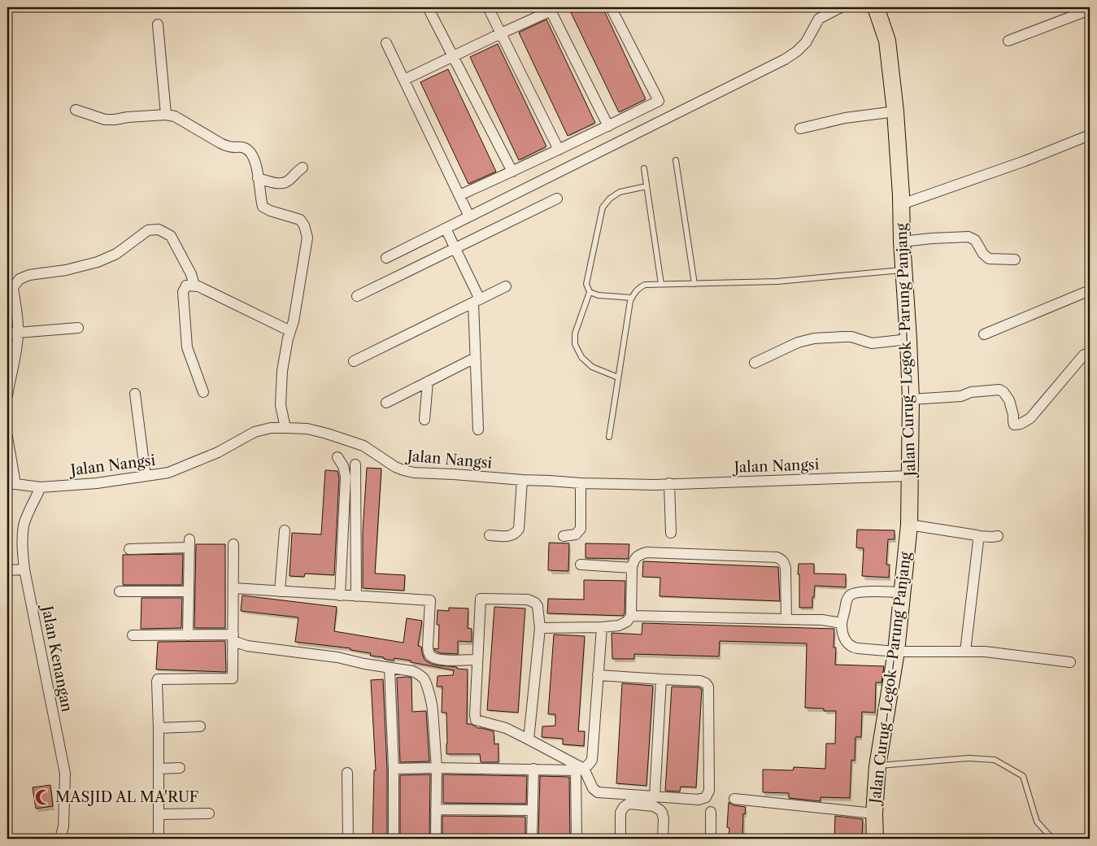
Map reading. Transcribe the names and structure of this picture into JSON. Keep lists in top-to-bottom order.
{
  "streets": {
    "main road": ["Jalan Curug–Legok–Parung Panjang"],
    "street": ["Jalan Nangsi", "Jalan Kenangan"]
  },
  "crossings": [
    ["Jalan Curug–Legok–Parung Panjang", "Jalan Nangsi"],
    ["Jalan Nangsi", "Jalan Kenangan"]
  ],
  "places": {
    "mosque": ["MASJID AL MA'RUF"]
  }
}
